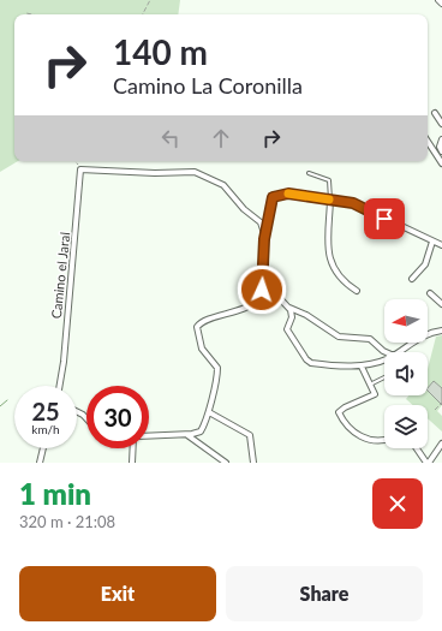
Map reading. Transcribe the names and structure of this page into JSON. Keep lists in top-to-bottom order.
{
  "streets": {
    "street": ["Camino el Jaral"]
  },
  "north": "left",
  "page": {
    "turn": ["140 m", "Camino La Coronilla"],
    "speed": "25 km/h",
    "limit": "30",
    "heading": ["1 min", "320 m · 21:08"],
    "buttons": ["Exit", "Share"]
  }
}
